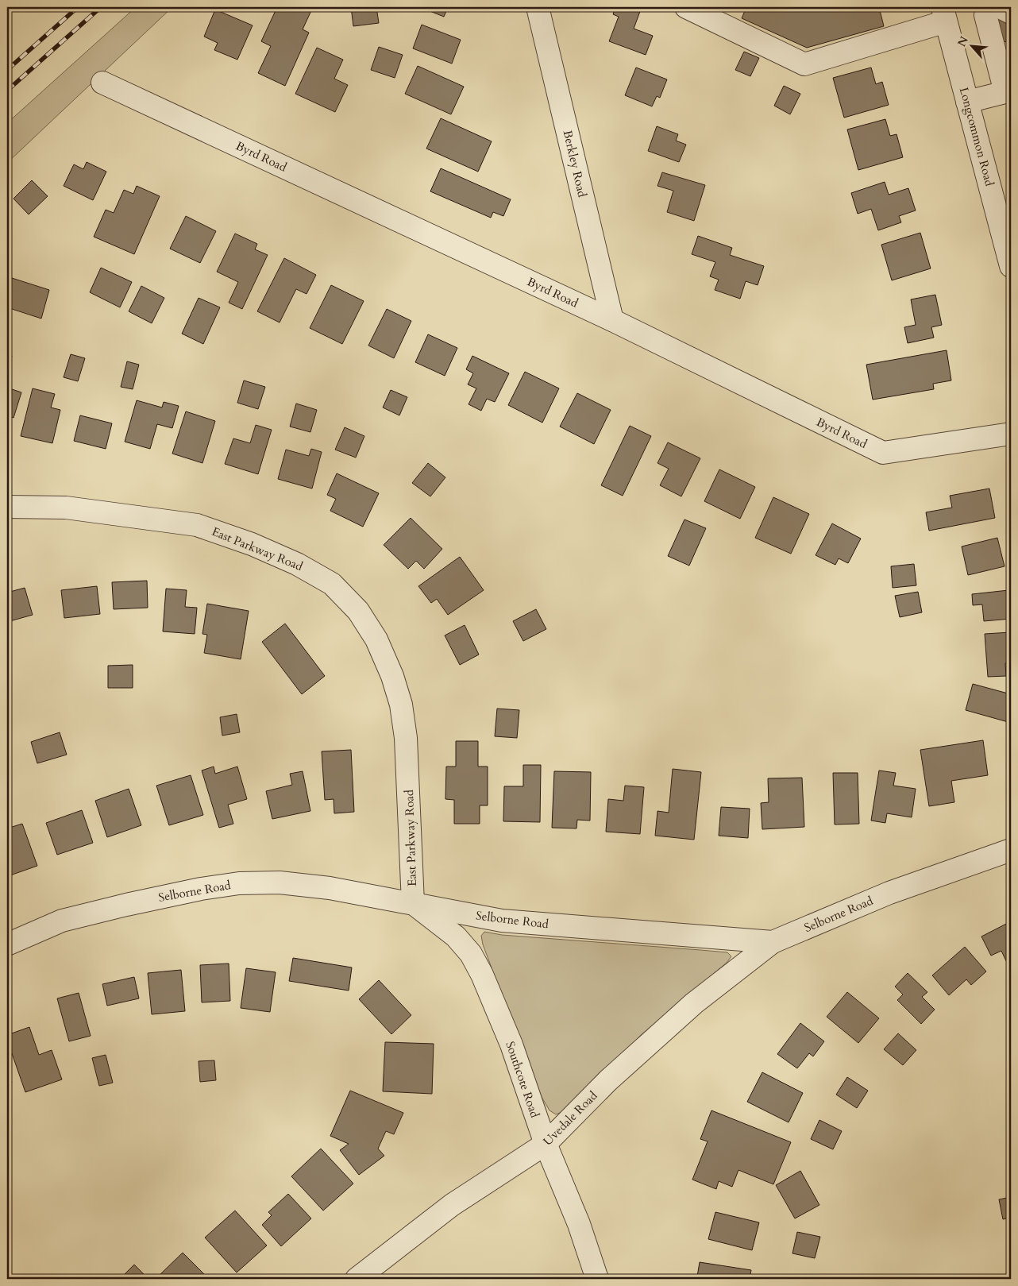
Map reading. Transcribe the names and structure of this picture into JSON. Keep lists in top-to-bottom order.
{
  "streets": {
    "street": [
      "Longcommon Road",
      "Byrd Road",
      "Berkley Road",
      "East Parkway Road",
      "Selborne Road",
      "Southcote Road",
      "Uvedale Road"
    ]
  },
  "crossings": [
    ["Byrd Road", "Berkley Road"],
    ["East Parkway Road", "Selborne Road"],
    ["East Parkway Road", "Southcote Road"],
    ["Selborne Road", "Southcote Road"],
    ["Selborne Road", "Uvedale Road"],
    ["Southcote Road", "Uvedale Road"]
  ],
  "north": "top left"
}
